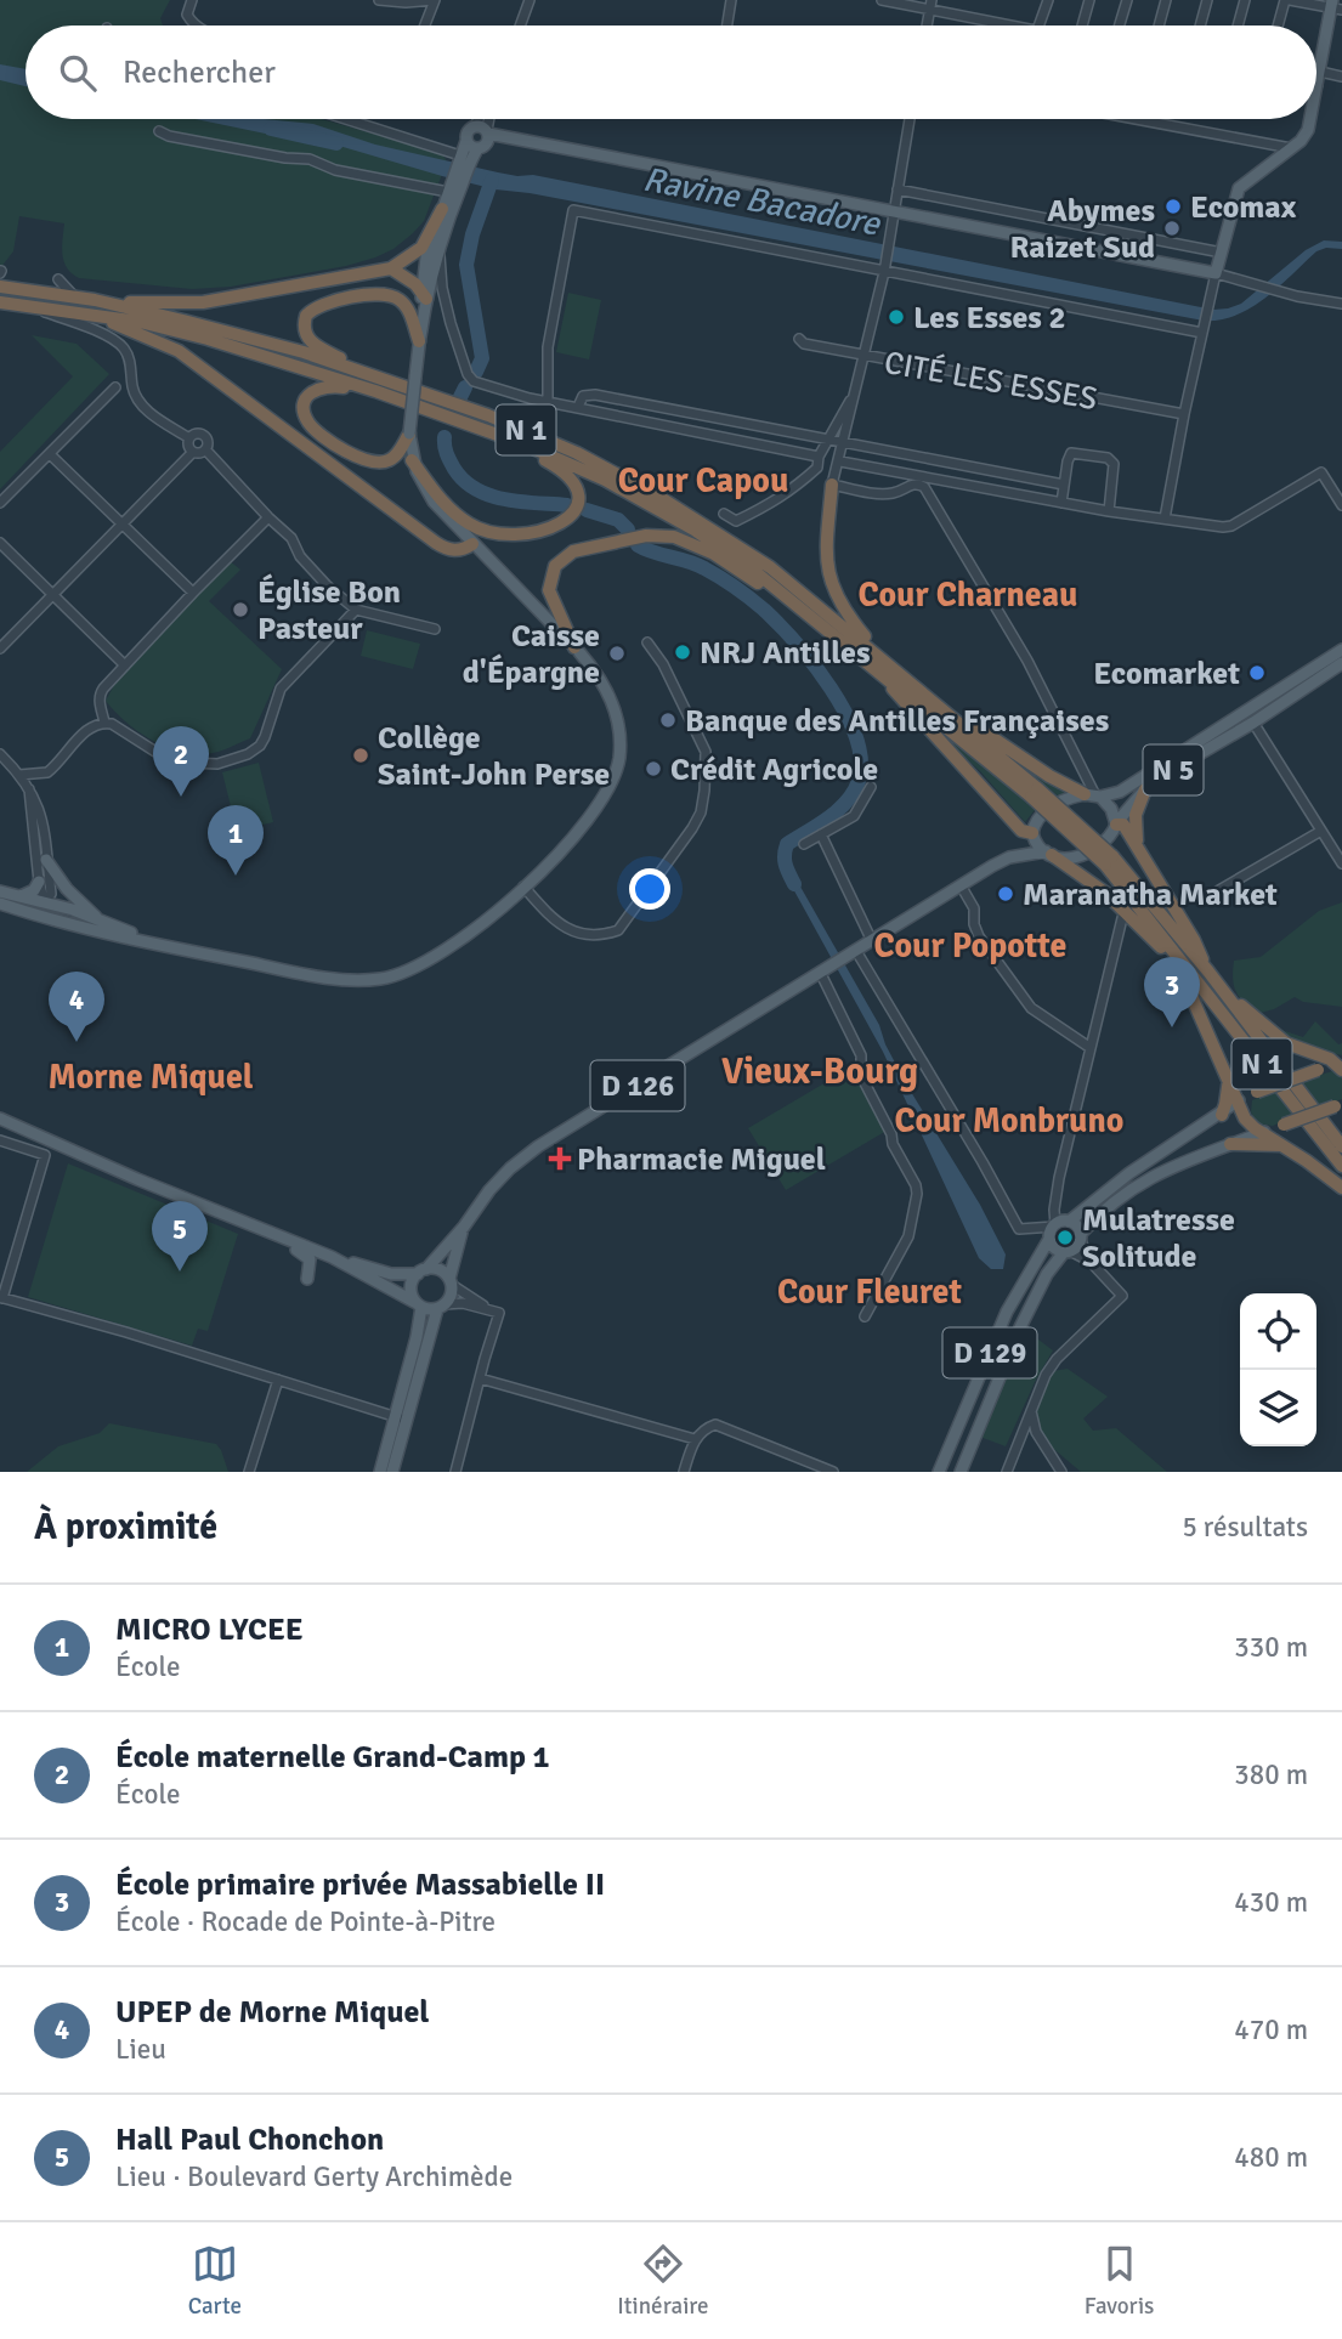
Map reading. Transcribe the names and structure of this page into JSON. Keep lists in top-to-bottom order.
{
  "streets": {
    "highway": ["N 1"],
    "main road": ["N 5", "D 126", "D 129"],
    "street": ["CITÉ LES ESSES"]
  },
  "crossings": [
    ["N 5", "D 126"]
  ],
  "districts": [
    "Cour Capou",
    "Cour Charneau",
    "Cour Popotte",
    "Vieux-Bourg",
    "Morne Miquel",
    "Cour Monbruno",
    "Cour Fleuret"
  ],
  "water": ["Ravine Bacadore"],
  "places": {
    "other": [
      "Ecomax",
      "Abymes Raizet Sud",
      "Les Esses 2",
      "Église Bon Pasteur",
      "NRJ Antilles",
      "Caisse d'Épargne",
      "Ecomarket",
      "Banque des Antilles Françaises",
      "Collège Saint-John Perse",
      "Crédit Agricole",
      "Maranatha Market",
      "Mulatresse Solitude"
    ],
    "health": ["Pharmacie Miguel"]
  },
  "page": {
    "search": "Rechercher",
    "pins": [
      "2",
      "1",
      "3",
      "4",
      "5"
    ],
    "heading": ["À proximité", "5 résultats"],
    "list": [
      {
        "mark": "1",
        "name": "MICRO LYCEE",
        "note": "École",
        "value": "330 m"
      },
      {
        "mark": "2",
        "name": "École maternelle Grand-Camp 1",
        "note": "École",
        "value": "380 m"
      },
      {
        "mark": "3",
        "name": "École primaire privée Massabielle II",
        "note": "École · Rocade de Pointe-à-Pitre",
        "value": "430 m"
      },
      {
        "mark": "4",
        "name": "UPEP de Morne Miquel",
        "note": "Lieu",
        "value": "470 m"
      },
      {
        "mark": "5",
        "name": "Hall Paul Chonchon",
        "note": "Lieu · Boulevard Gerty Archimède",
        "value": "480 m"
      }
    ],
    "nav": ["Carte", "Itinéraire", "Favoris"]
  }
}
